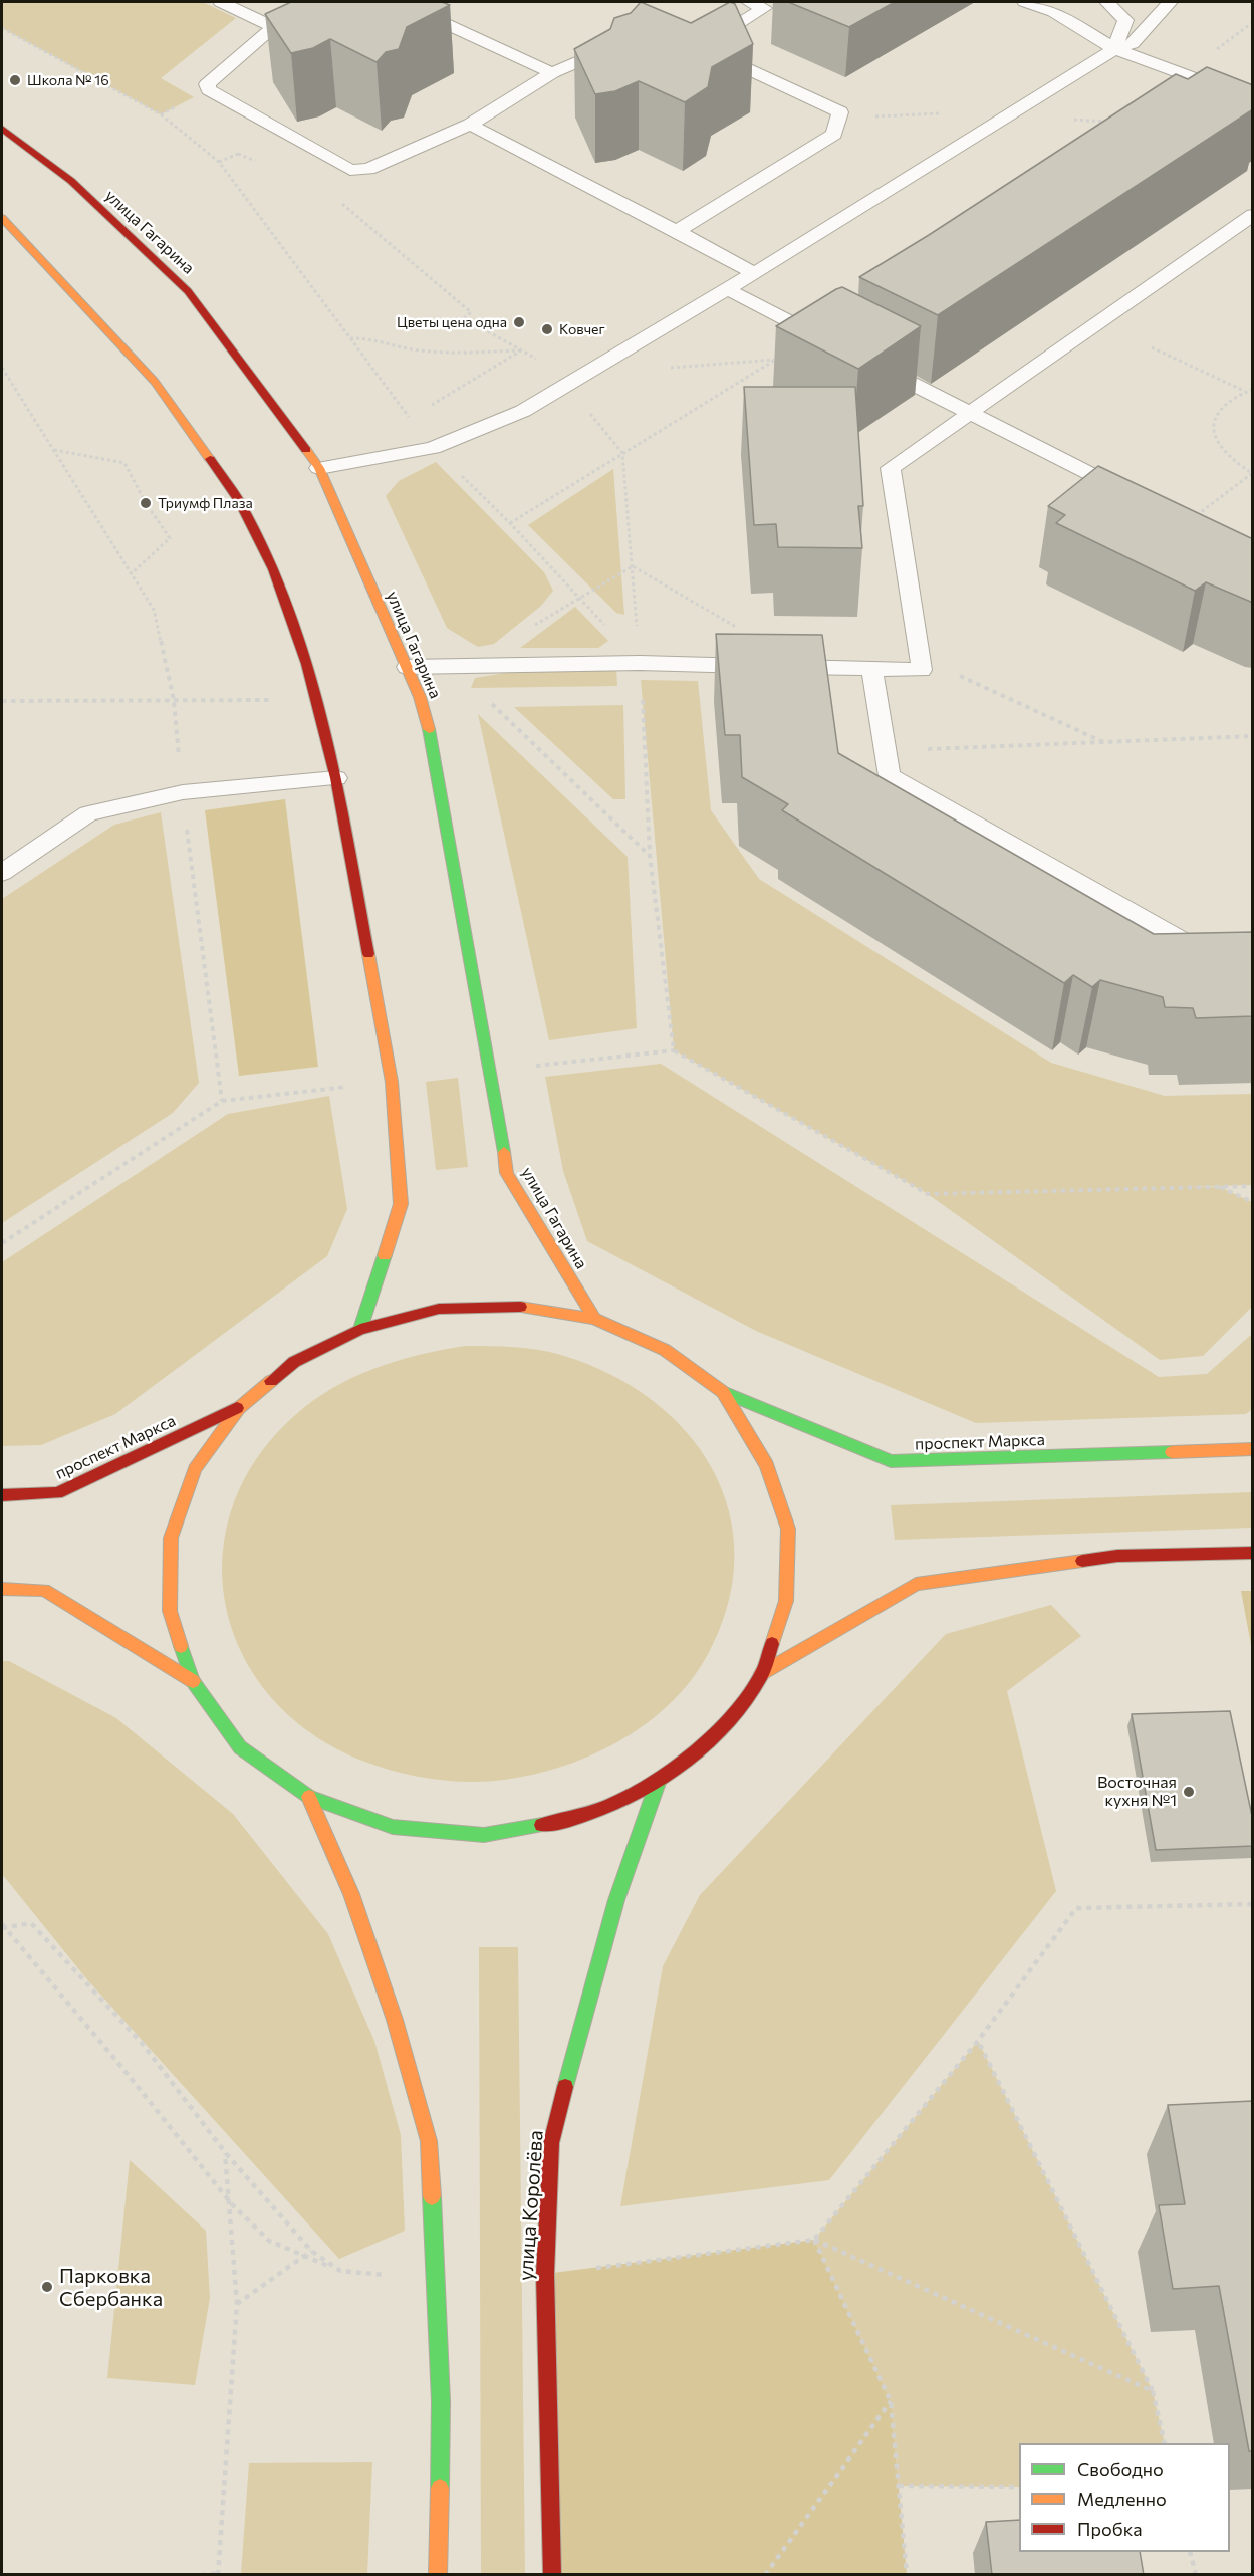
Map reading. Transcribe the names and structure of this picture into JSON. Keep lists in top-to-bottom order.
{
  "streets": {
    "main road": ["улица Гагарина", "проспект Маркса", "улица Королёва"]
  },
  "places": [
    "Школа № 16",
    "Цветы цена одна",
    "Ковчег",
    "Триумф Плаза",
    "Восточная кухня №1",
    "Парковка Сбербанка"
  ],
  "legend": ["Свободно", "Медленно", "Пробка"]
}
